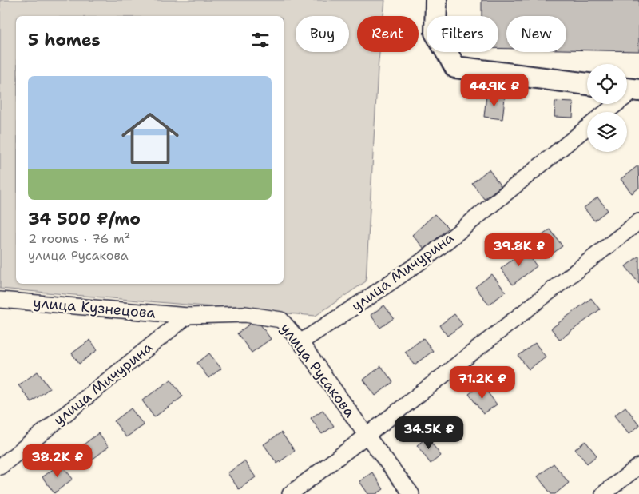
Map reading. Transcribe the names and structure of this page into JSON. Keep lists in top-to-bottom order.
{
  "streets": {
    "street": ["улица Мичурина", "улица Кузнецова", "улица Русакова"]
  },
  "crossings": [
    ["улица Мичурина", "улица Кузнецова"],
    ["улица Мичурина", "улица Русакова"],
    ["улица Кузнецова", "улица Русакова"]
  ],
  "page": {
    "chip": [
      "Buy",
      "Rent",
      "Filters",
      "New"
    ],
    "heading": "5 homes",
    "list": [
      {
        "name": "34 500 ₽/mo",
        "note": "2 rooms · 76 m² · улица Русакова"
      }
    ],
    "price": [
      "44.9K ₽",
      "39.8K ₽",
      "71.2K ₽",
      "34.5K ₽",
      "38.2K ₽"
    ]
  }
}
